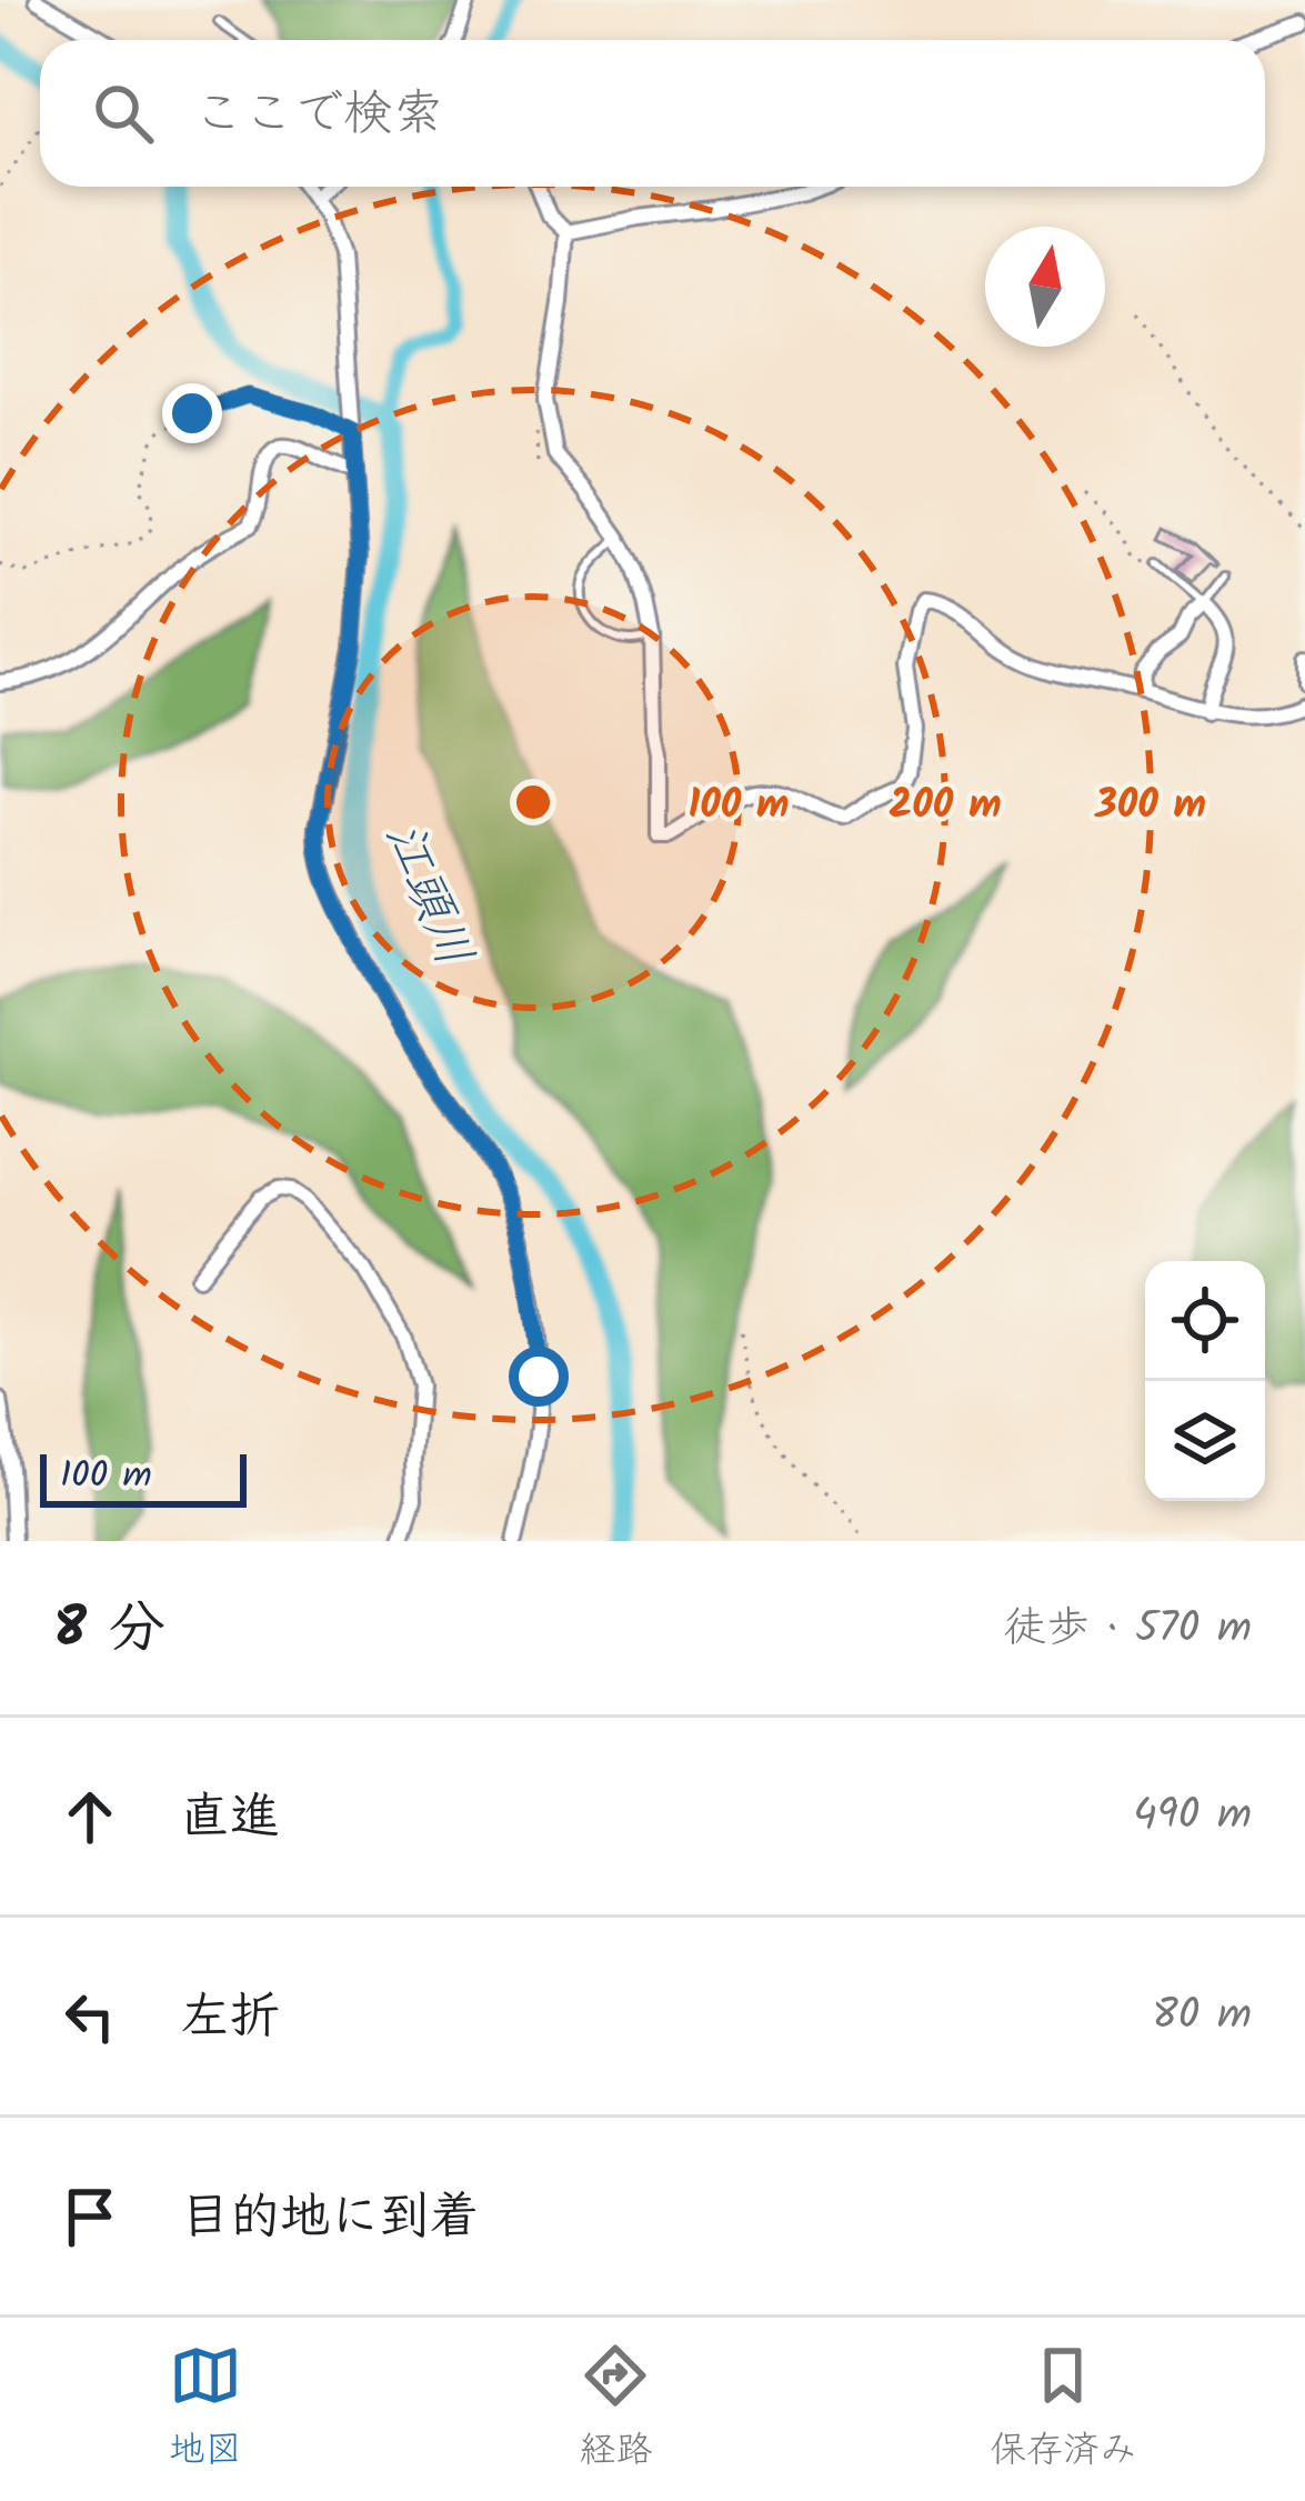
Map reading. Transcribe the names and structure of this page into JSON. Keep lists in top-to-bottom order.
{
  "water": ["江頭川"],
  "scale_bar": "100 m",
  "north": "top",
  "page": {
    "search": "ここで検索",
    "scale": "100 m",
    "heading": ["8 分", "徒歩 · 570 m"],
    "list": [
      ["直進", "490 m"],
      ["左折", "80 m"],
      "目的地に到着"
    ],
    "nav": ["地図", "経路", "保存済み"]
  },
  "rings": ["100 m", "200 m", "300 m"]
}
